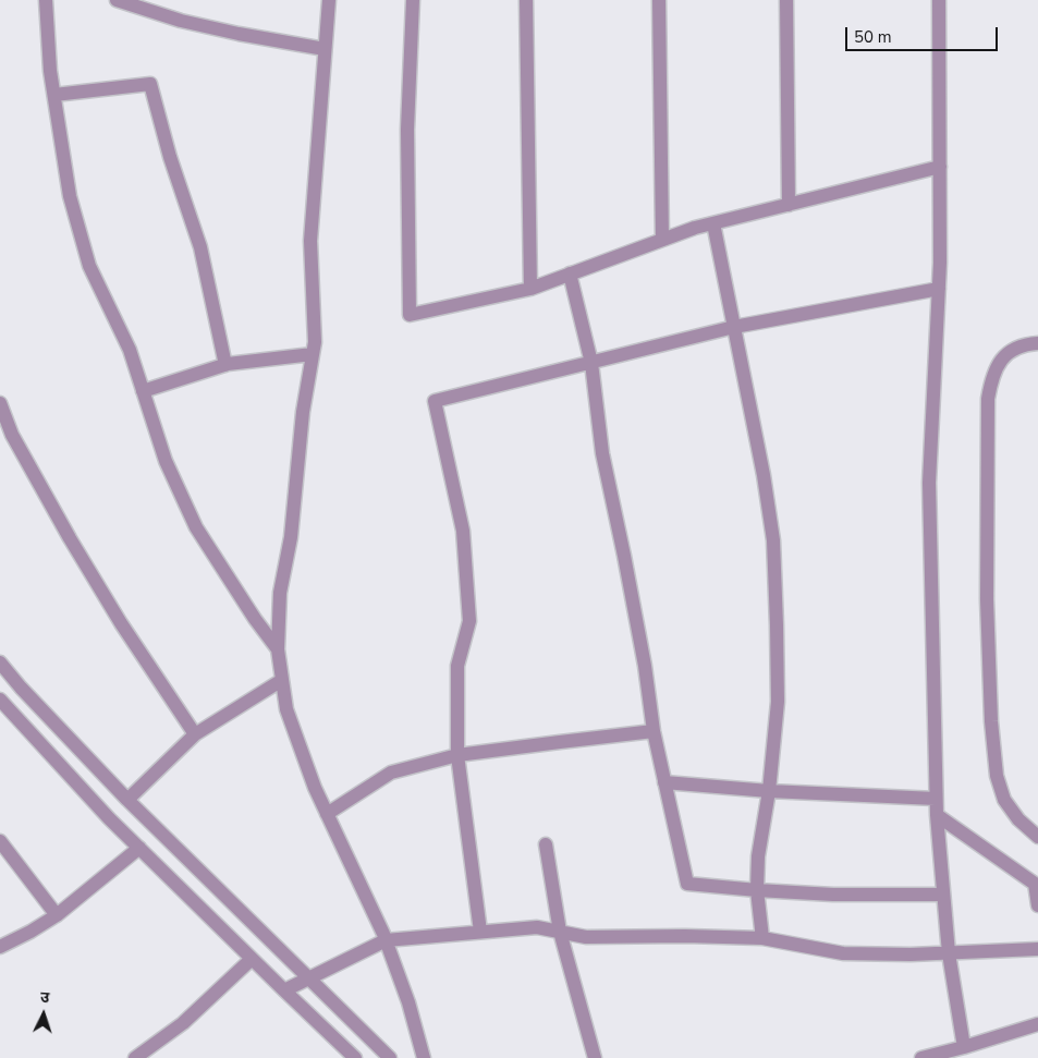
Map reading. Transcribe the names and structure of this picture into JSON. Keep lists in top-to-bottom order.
{
  "scale_bar": "50 m",
  "north": "top"
}
